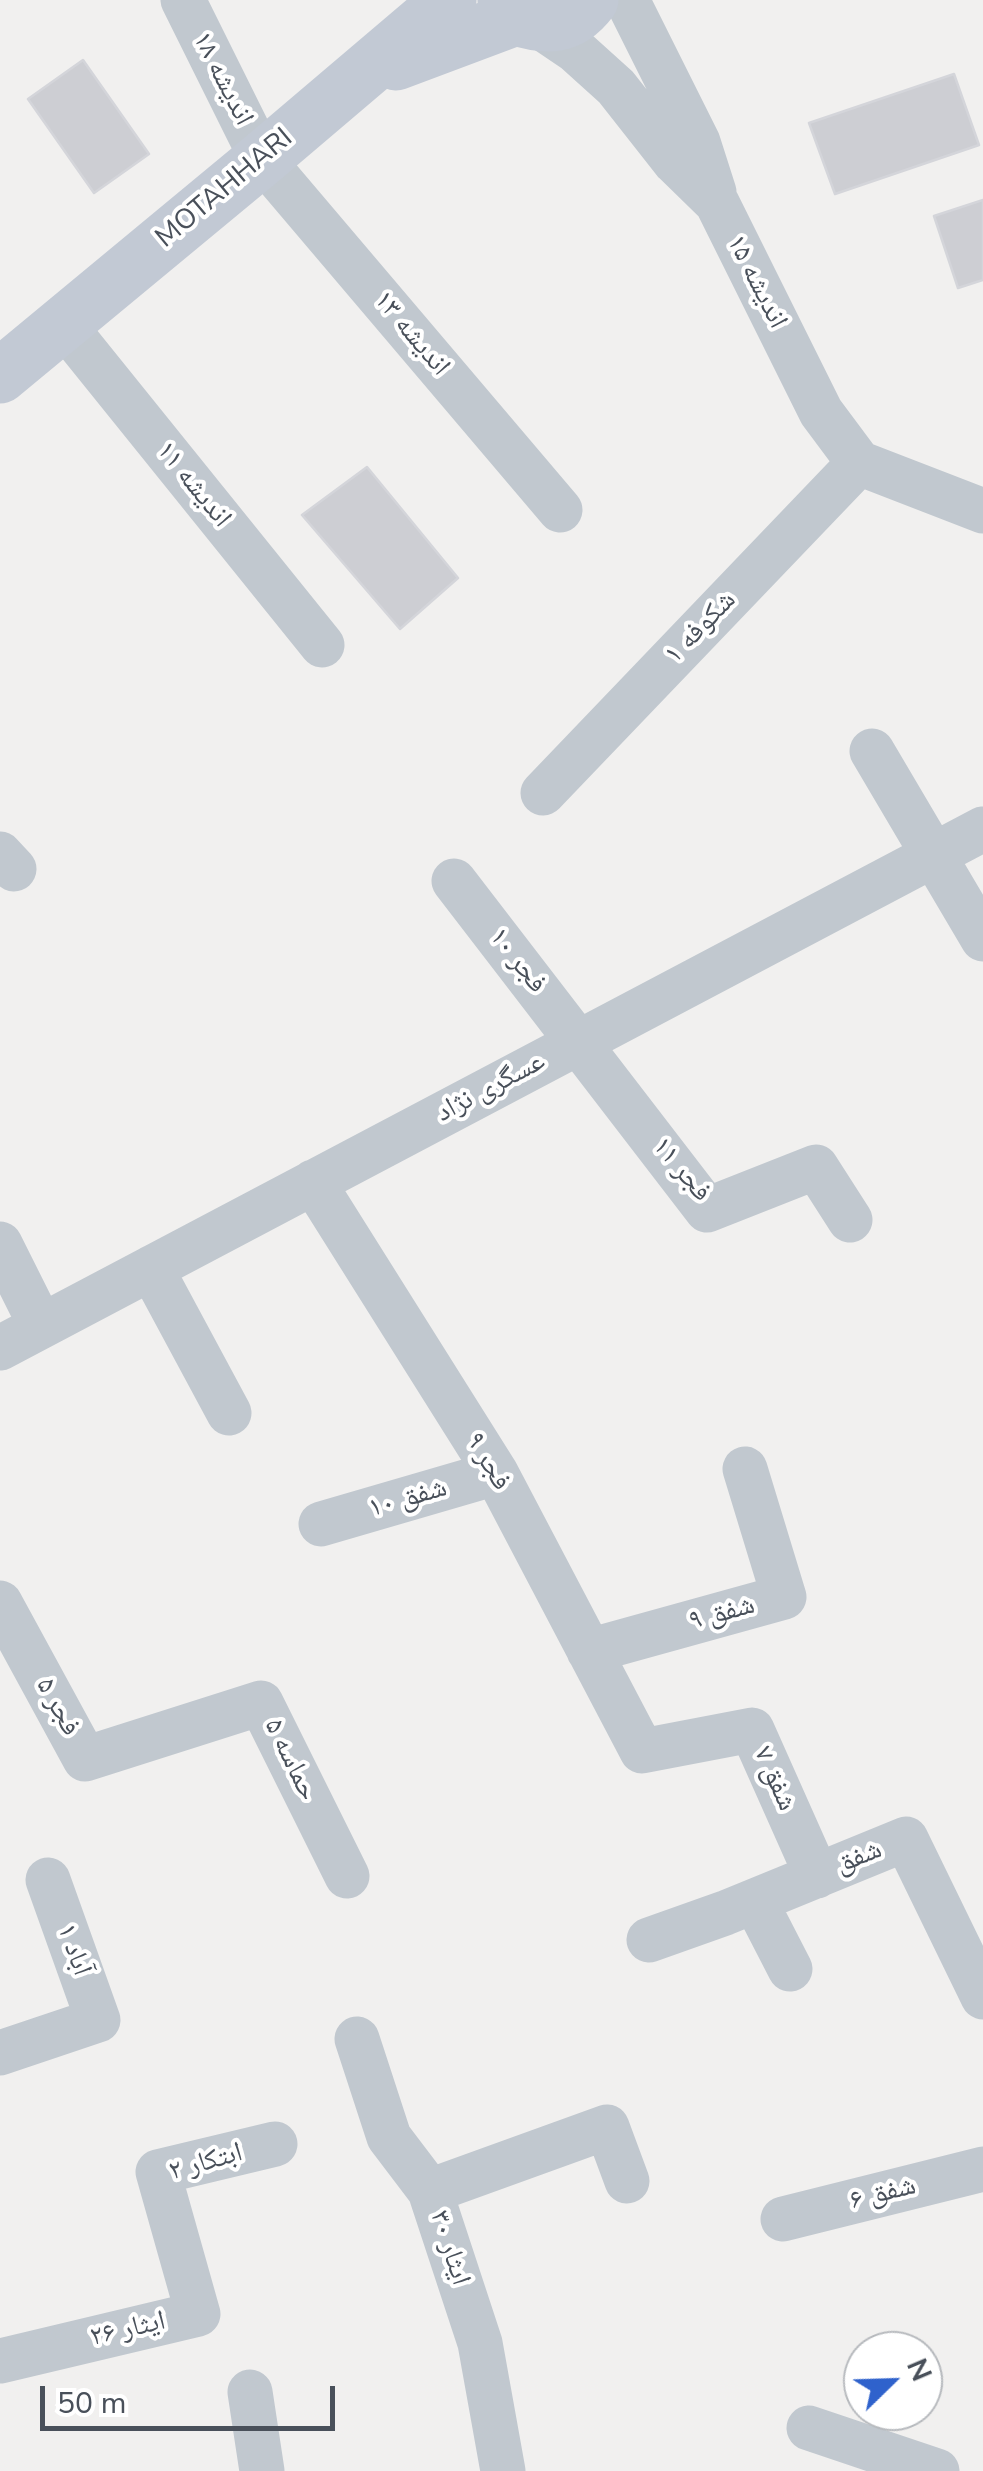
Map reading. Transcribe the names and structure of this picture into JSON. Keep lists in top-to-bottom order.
{
  "streets": {
    "main road": ["MOTAHHARI"],
    "street": [
      "اندیشه ۱۸",
      "اندیشه ۱۵",
      "اندیشه ١٣",
      "اندیشه ۱۱",
      "شکوفه ۱",
      "فجر ۱۰",
      "عسگری نژاد",
      "فجر ۱۱",
      "فجر ۹",
      "شفق ۱۰",
      "شفق ۹",
      "فجر ۵",
      "حماسه ۵",
      "شفق ۷",
      "شفق",
      "آباد ۱",
      "ابتکار ۲",
      "شفق ۶",
      "ایثار ۳۰",
      "ایثار ۲۶"
    ]
  },
  "crossings": [
    ["اندیشه ۱۸", "MOTAHHARI"],
    ["اندیشه ۱۸", "اندیشه ١٣"],
    ["MOTAHHARI", "اندیشه ١٣"],
    ["MOTAHHARI", "اندیشه ۱۱"],
    ["اندیشه ۱۵", "شکوفه ۱"],
    ["فجر ۱۰", "عسگری نژاد"],
    ["فجر ۱۰", "فجر ۱۱"],
    ["عسگری نژاد", "فجر ۱۱"],
    ["عسگری نژاد", "فجر ۹"],
    ["فجر ۹", "شفق ۱۰"],
    ["فجر ۹", "شفق ۹"],
    ["فجر ۹", "شفق ۷"],
    ["فجر ۵", "حماسه ۵"],
    ["شفق ۷", "شفق"],
    ["ابتکار ۲", "ایثار ۲۶"]
  ],
  "scale_bar": "50 m",
  "north": "top right"
}
